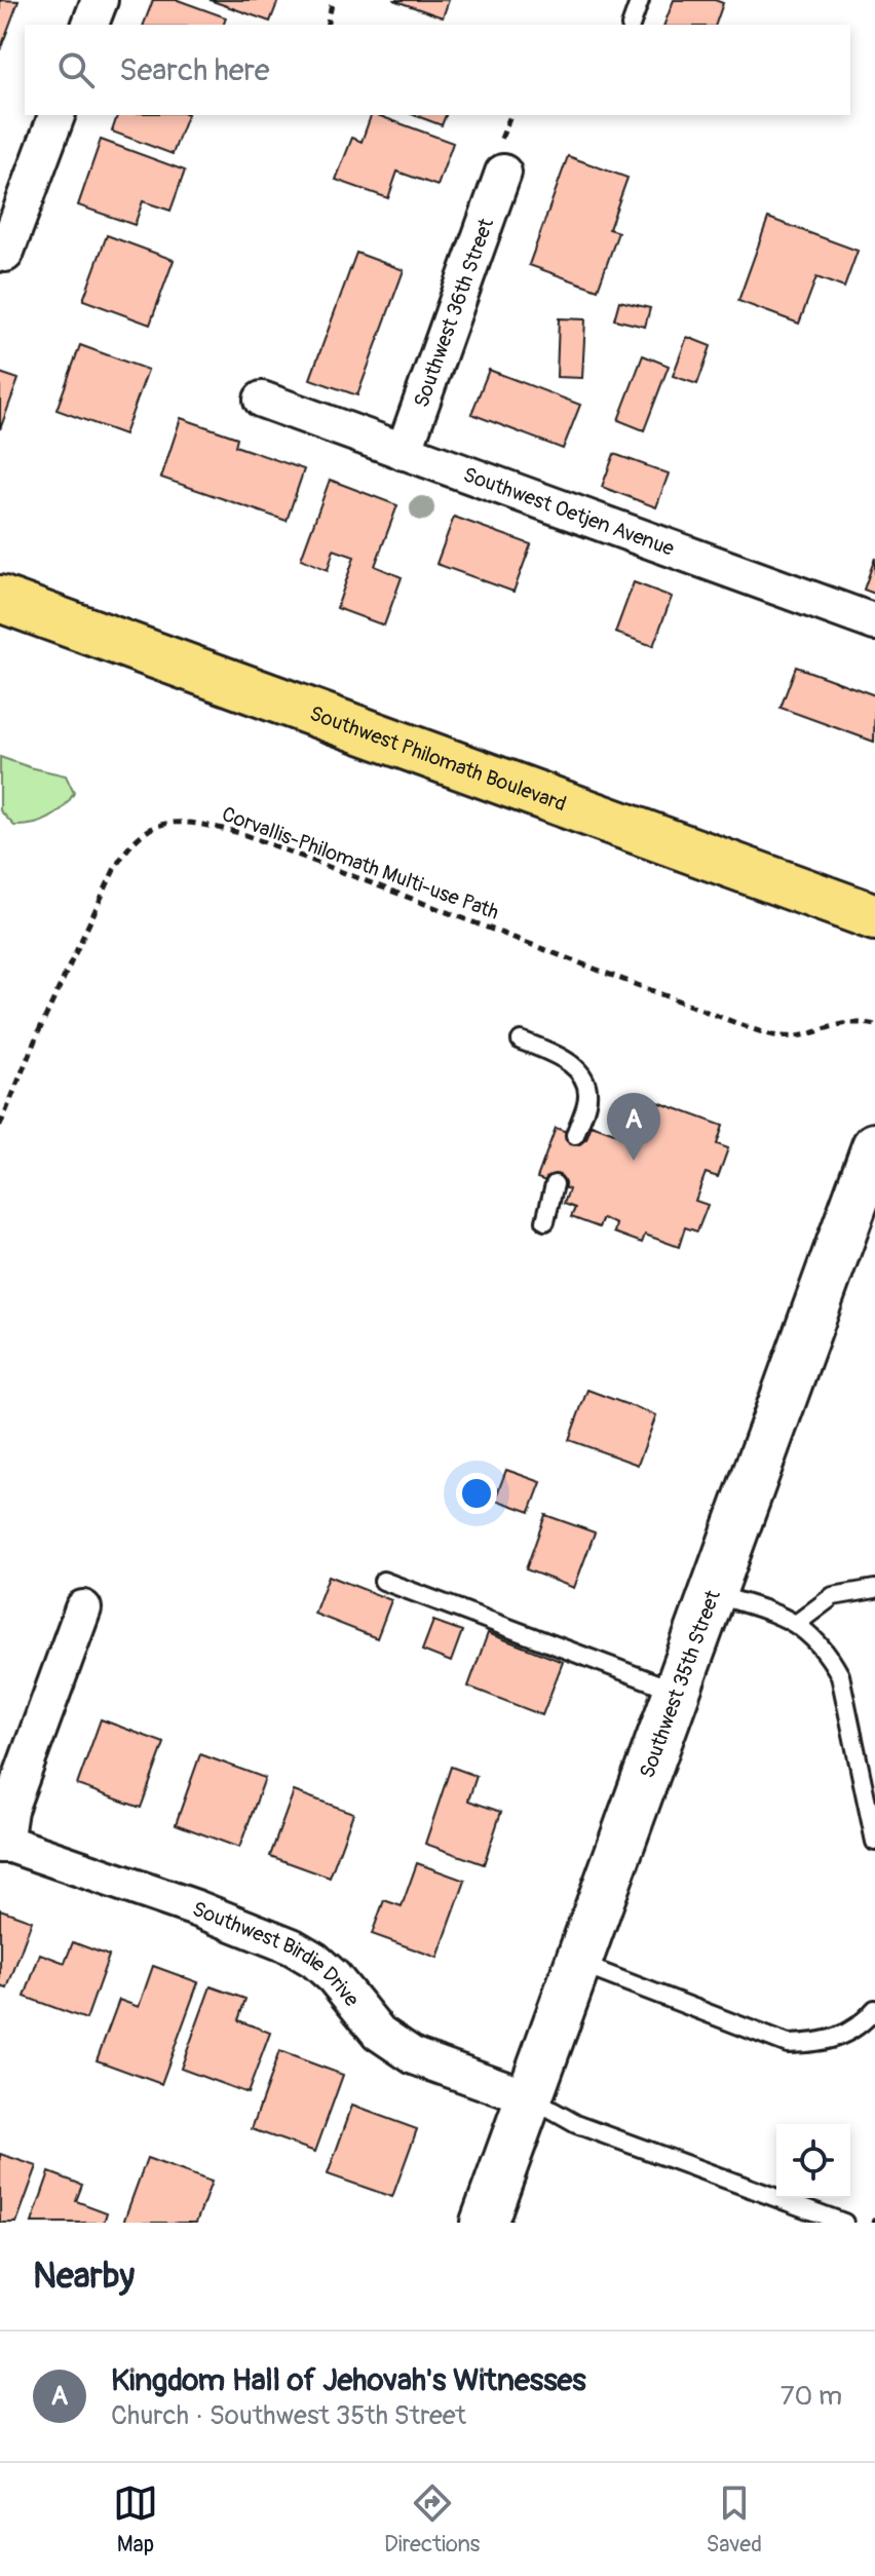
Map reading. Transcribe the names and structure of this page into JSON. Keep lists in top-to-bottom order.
{
  "streets": {
    "highway": ["Southwest Philomath Boulevard"],
    "street": [
      "Southwest 36th Street",
      "Southwest Oetjen Avenue",
      "Southwest 35th Street",
      "Southwest Birdie Drive"
    ],
    "path": ["Corvallis-Philomath Multi-use Path"]
  },
  "crossings": [
    ["Southwest 36th Street", "Southwest Oetjen Avenue"],
    ["Southwest 35th Street", "Southwest Birdie Drive"]
  ],
  "page": {
    "search": "Search here",
    "pins": "A",
    "heading": "Nearby",
    "list": [
      {
        "mark": "A",
        "name": "Kingdom Hall of Jehovah's Witnesses",
        "note": "Church · Southwest 35th Street",
        "value": "70 m"
      }
    ],
    "nav": ["Map", "Directions", "Saved"]
  }
}
